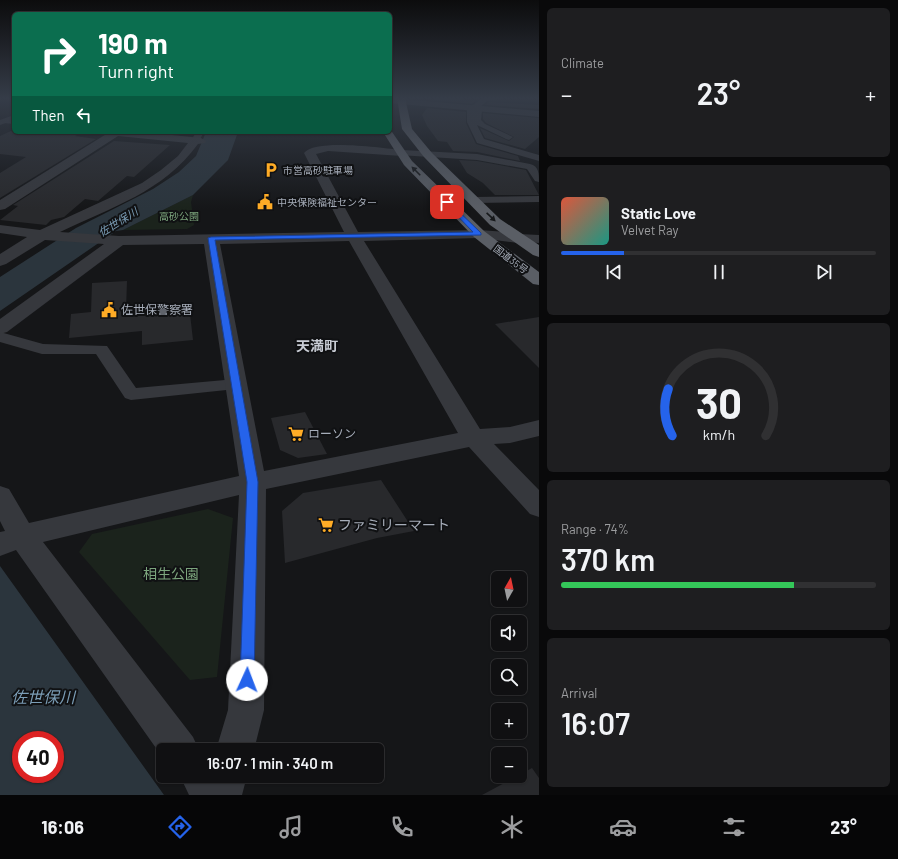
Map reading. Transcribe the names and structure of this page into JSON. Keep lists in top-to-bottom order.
{
  "streets": {
    "highway": ["国道35号"]
  },
  "districts": ["天満町"],
  "water": ["佐世保川"],
  "parks": ["高砂公園", "相生公園"],
  "places": {
    "parking": ["市営高砂駐車場"],
    "public building": ["中央保険福祉センター", "佐世保警察署"],
    "supermarket": ["ローソン", "ファミリーマート"]
  },
  "north": "top",
  "page": {
    "tile": [
      "Climate",
      ["Range · 74%", "370 km"],
      ["Arrival", "16:07"]
    ],
    "turn": ["190 m", "Turn right"],
    "heat": ["−", "23°", "+"],
    "then": "Then",
    "song": ["Static Love", "Velvet Ray"],
    "map_buttons": ["+", "−"],
    "limit": "40",
    "trip": "16:07 · 1 min · 340 m",
    "tabs": ["16:06", "23°"],
    "gauge": ["30", "km/h"]
  }
}
